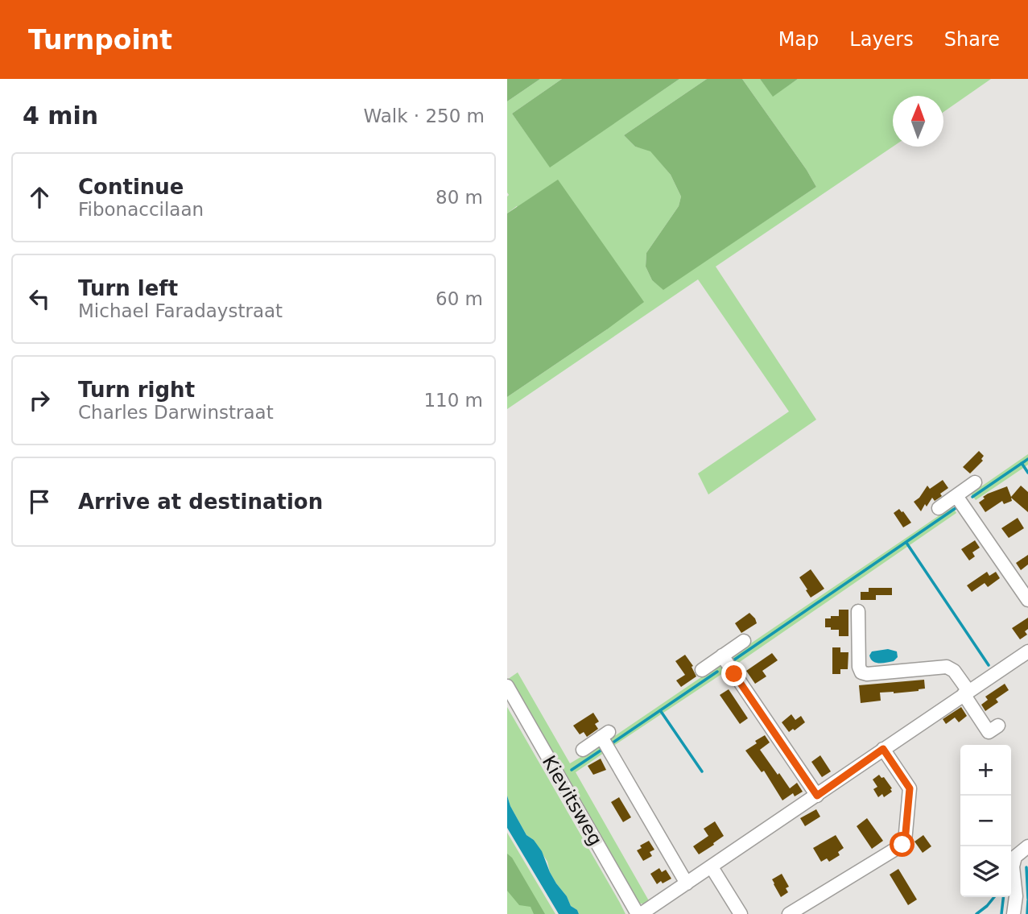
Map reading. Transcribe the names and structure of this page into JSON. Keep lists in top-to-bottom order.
{
  "streets": {
    "street": ["Kievitsweg"]
  },
  "north": "top",
  "page": {
    "header": "Turnpoint",
    "nav": ["Map", "Layers", "Share"],
    "heading": ["4 min", "Walk · 250 m"],
    "list": [
      ["Continue", "Fibonaccilaan", "80 m"],
      ["Turn left", "Michael Faradaystraat", "60 m"],
      ["Turn right", "Charles Darwinstraat", "110 m"],
      "Arrive at destination"
    ],
    "map_buttons": ["+", "−"]
  }
}
